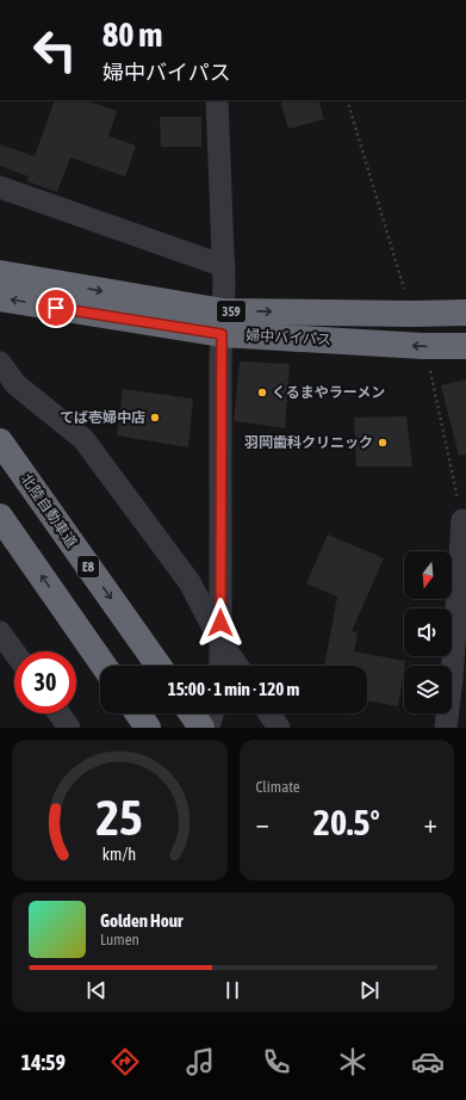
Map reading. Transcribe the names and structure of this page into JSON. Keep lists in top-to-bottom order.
{
  "streets": {
    "highway": [
      "359",
      "婦中バイパス",
      "北陸自動車道",
      "E8"
    ]
  },
  "places": ["くるまやラーメン", "てば壱婦中店", "羽岡歯科クリニック"],
  "north": "bottom",
  "page": {
    "turn": ["80 m", "婦中バイパス"],
    "limit": "30",
    "trip": "15:00 · 1 min · 120 m",
    "tile": "Climate",
    "heat": ["−", "20.5°", "+"],
    "song": ["Golden Hour", "Lumen"],
    "tabs": "14:59",
    "gauge": ["25", "km/h"]
  }
}
